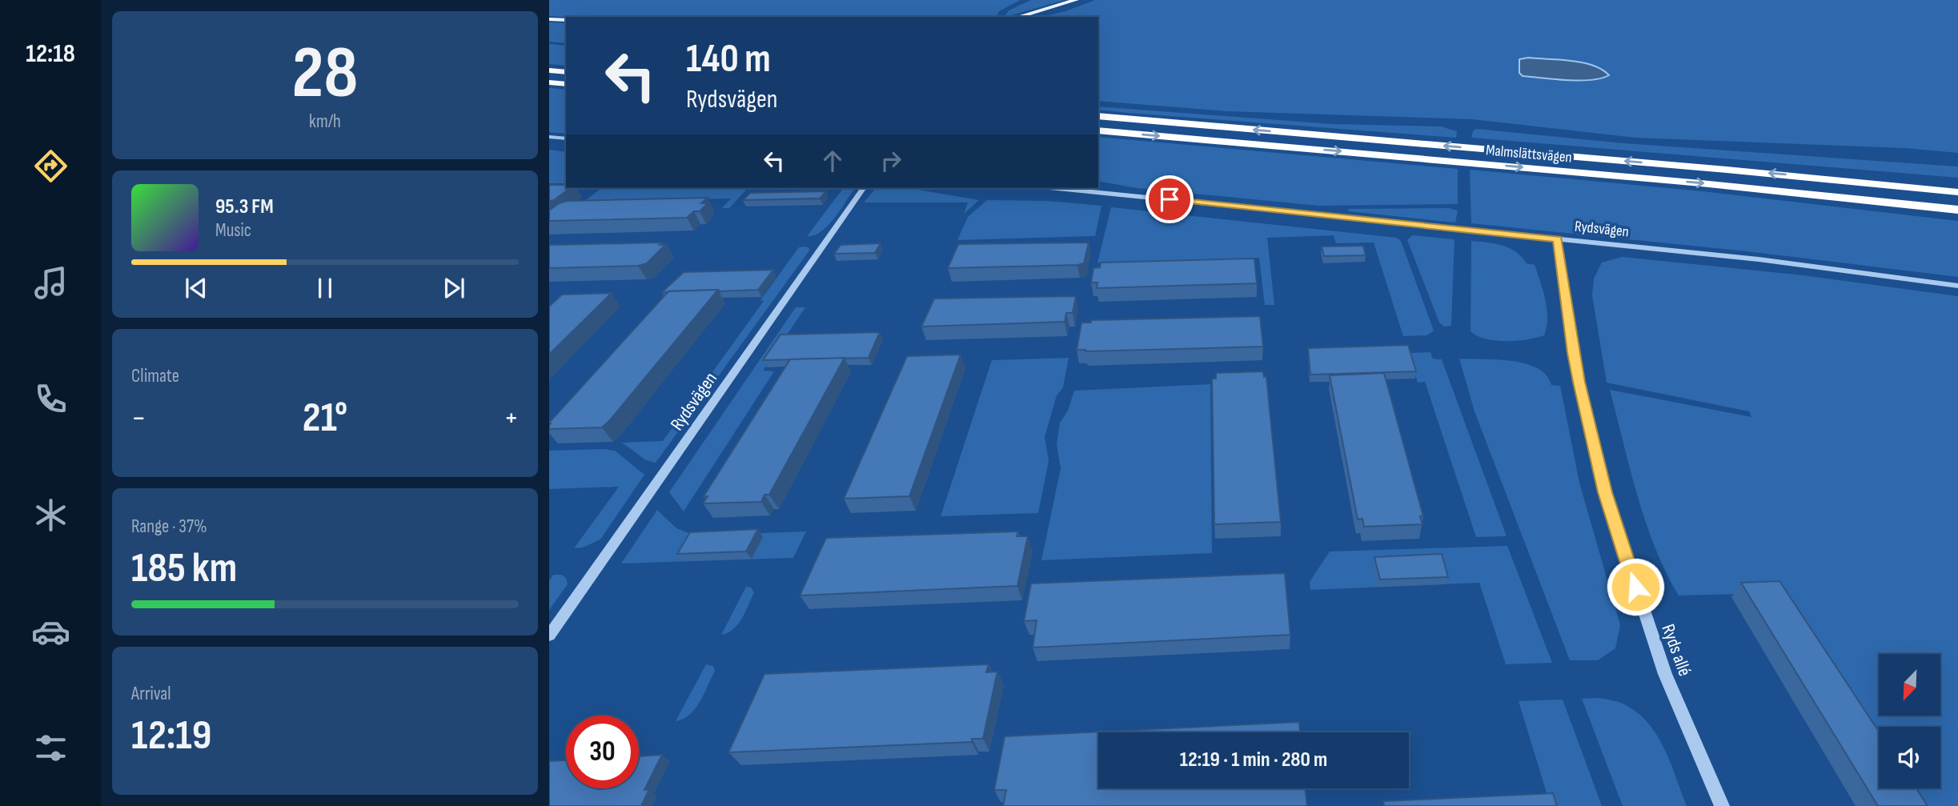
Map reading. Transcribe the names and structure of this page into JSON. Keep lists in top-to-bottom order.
{
  "streets": {
    "highway": ["Malmslättsvägen"],
    "street": ["Rydsvägen", "Ryds allé"]
  },
  "crossings": [
    ["Rydsvägen", "Ryds allé"]
  ],
  "north": "bottom left",
  "page": {
    "tabs": "12:18",
    "tile": [
      ["28", "km/h"],
      "Climate",
      ["Range · 37%", "185 km"],
      ["Arrival", "12:19"]
    ],
    "turn": ["140 m", "Rydsvägen"],
    "song": ["95.3 FM", "Music"],
    "heat": ["−", "21°", "+"],
    "limit": "30",
    "trip": "12:19 · 1 min · 280 m"
  }
}
